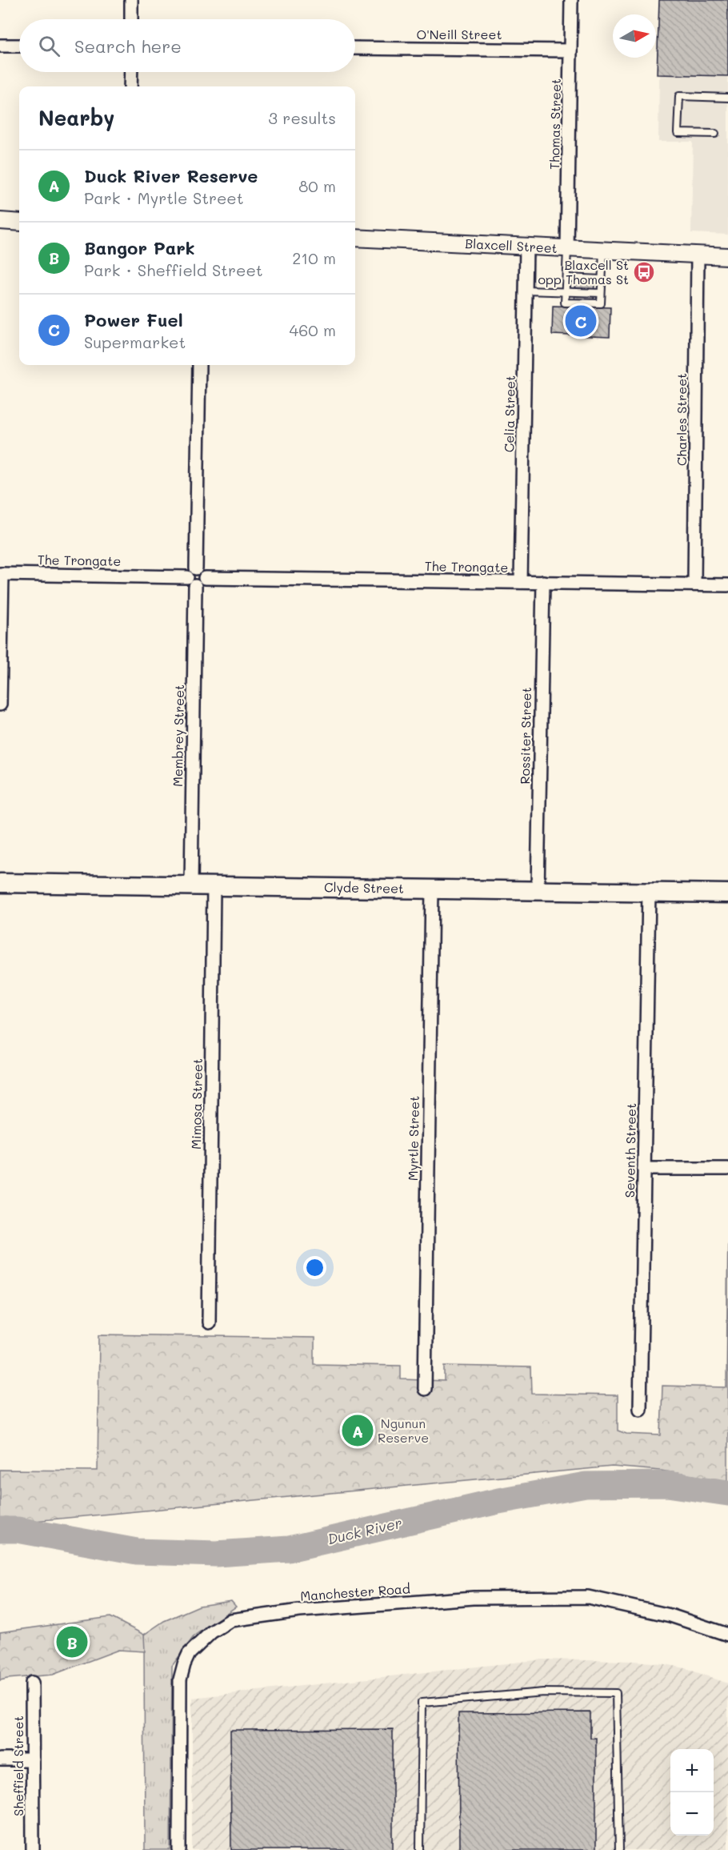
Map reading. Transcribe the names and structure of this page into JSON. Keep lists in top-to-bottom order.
{
  "streets": {
    "main road": ["Clyde Street"],
    "street": [
      "O'Neill Street",
      "Thomas Street",
      "Blaxcell Street",
      "Celia Street",
      "Charles Street",
      "The Trongate",
      "Membrey Street",
      "Rossiter Street",
      "Mimosa Street",
      "Myrtle Street",
      "Seventh Street",
      "Manchester Road",
      "Sheffield Street"
    ]
  },
  "crossings": [
    ["O'Neill Street", "Thomas Street"],
    ["Thomas Street", "Blaxcell Street"],
    ["Blaxcell Street", "Celia Street"],
    ["Blaxcell Street", "Charles Street"],
    ["Celia Street", "The Trongate"],
    ["Charles Street", "The Trongate"],
    ["The Trongate", "Membrey Street"],
    ["The Trongate", "Rossiter Street"],
    ["Membrey Street", "Clyde Street"],
    ["Rossiter Street", "Clyde Street"],
    ["Clyde Street", "Mimosa Street"],
    ["Clyde Street", "Myrtle Street"],
    ["Clyde Street", "Seventh Street"]
  ],
  "water": ["Duck River"],
  "parks": ["Ngunun Reserve"],
  "places": {
    "bus stop": ["Blaxcell St opp Thomas St"]
  },
  "north": "right",
  "page": {
    "search": "Search here",
    "heading": ["Nearby", "3 results"],
    "list": [
      {
        "mark": "A",
        "name": "Duck River Reserve",
        "note": "Park · Myrtle Street",
        "value": "80 m"
      },
      {
        "mark": "B",
        "name": "Bangor Park",
        "note": "Park · Sheffield Street",
        "value": "210 m"
      },
      {
        "mark": "C",
        "name": "Power Fuel",
        "note": "Supermarket",
        "value": "460 m"
      }
    ],
    "pins": ["C", "A", "B"],
    "map_buttons": ["+", "−"]
  }
}
